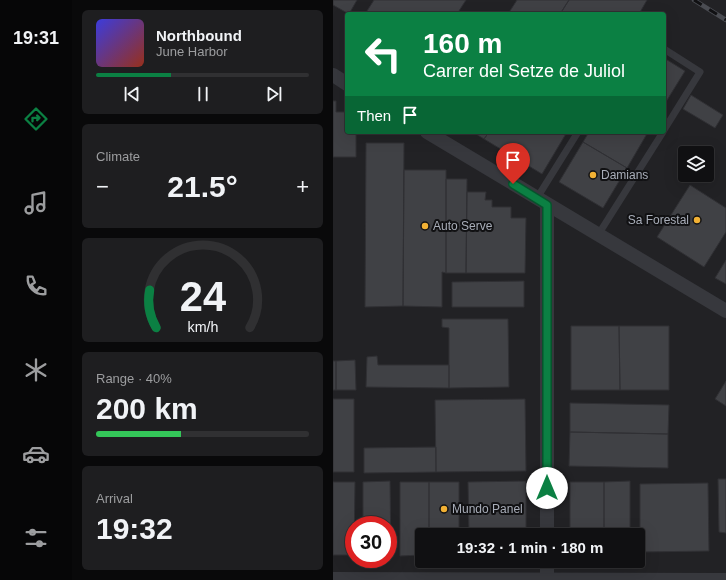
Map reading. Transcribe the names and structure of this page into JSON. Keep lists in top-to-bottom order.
{
  "places": [
    "Damians",
    "Sa Forestal",
    "Auto Serve",
    "Mundo Panel"
  ],
  "page": {
    "tabs": "19:31",
    "turn": ["160 m", "Carrer del Setze de Juliol"],
    "song": ["Northbound", "June Harbor"],
    "then": "Then",
    "tile": [
      "Climate",
      ["Range · 40%", "200 km"],
      ["Arrival", "19:32"]
    ],
    "heat": ["−", "21.5°", "+"],
    "limit": "30",
    "trip": "19:32 · 1 min · 180 m",
    "gauge": ["24", "km/h"]
  }
}
